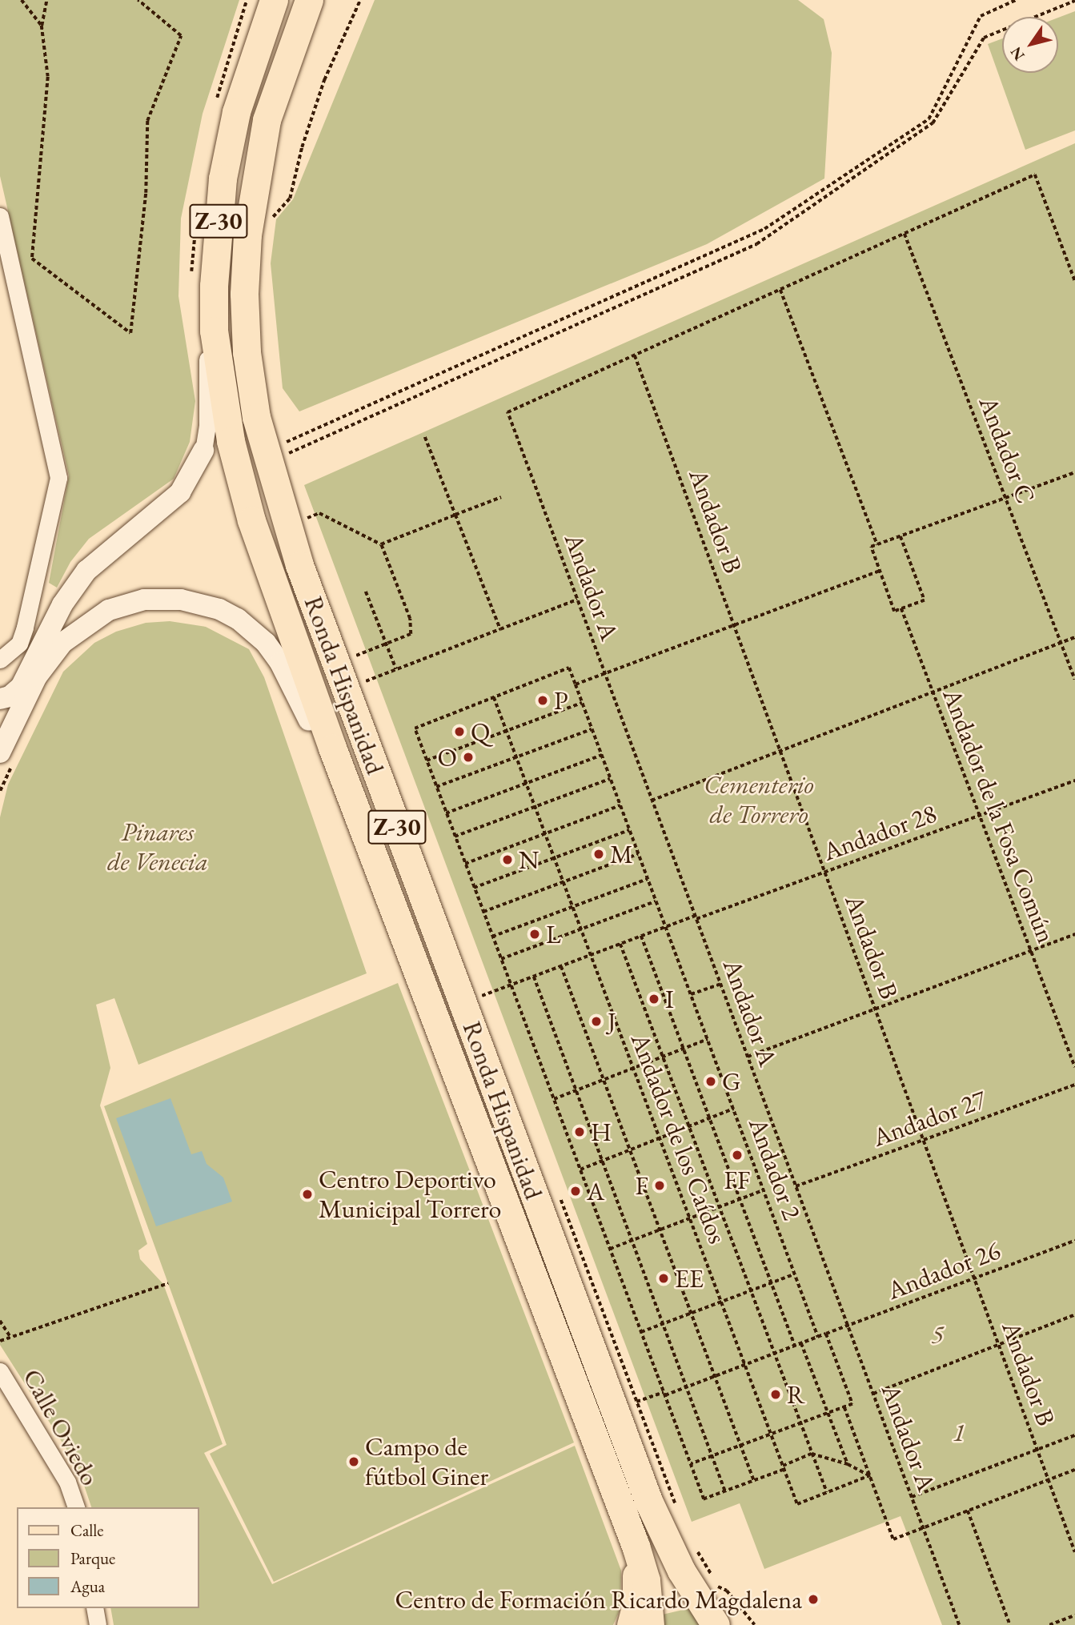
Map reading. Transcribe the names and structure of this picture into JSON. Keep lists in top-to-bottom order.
{
  "streets": {
    "highway": ["Z-30", "Ronda Hispanidad"],
    "street": ["Calle Oviedo"],
    "path": [
      "Andador C",
      "Andador B",
      "Andador A",
      "Andador de la Fosa Común",
      "Andador 28",
      "Andador 27",
      "Andador de los Caídos",
      "Andador 2",
      "Andador 26"
    ]
  },
  "crossings": [
    ["Andador B", "Andador A"],
    ["Andador B", "Andador 28"],
    ["Andador B", "Andador 27"],
    ["Andador B", "Andador 26"],
    ["Andador A", "Andador 28"],
    ["Andador A", "Andador 27"],
    ["Andador A", "Andador 26"],
    ["Ronda Hispanidad", "Andador 28"],
    ["Andador de la Fosa Común", "Andador 28"],
    ["Andador 28", "Andador de los Caídos"],
    ["Andador 28", "Andador 2"]
  ],
  "parks": [
    "Cementerio de Torrero",
    "Pinares de Venecia",
    "5",
    "1"
  ],
  "places": [
    "P",
    "Q",
    "O",
    "M",
    "N",
    "L",
    "I",
    "J",
    "G",
    "H",
    "FF",
    "F",
    "A",
    "Centro Deportivo Municipal Torrero",
    "EE",
    "R",
    "Campo de fútbol Giner",
    "Centro de Formación Ricardo Magdalena"
  ],
  "legend": ["Calle", "Parque", "Agua"],
  "north": "bottom left"
}
